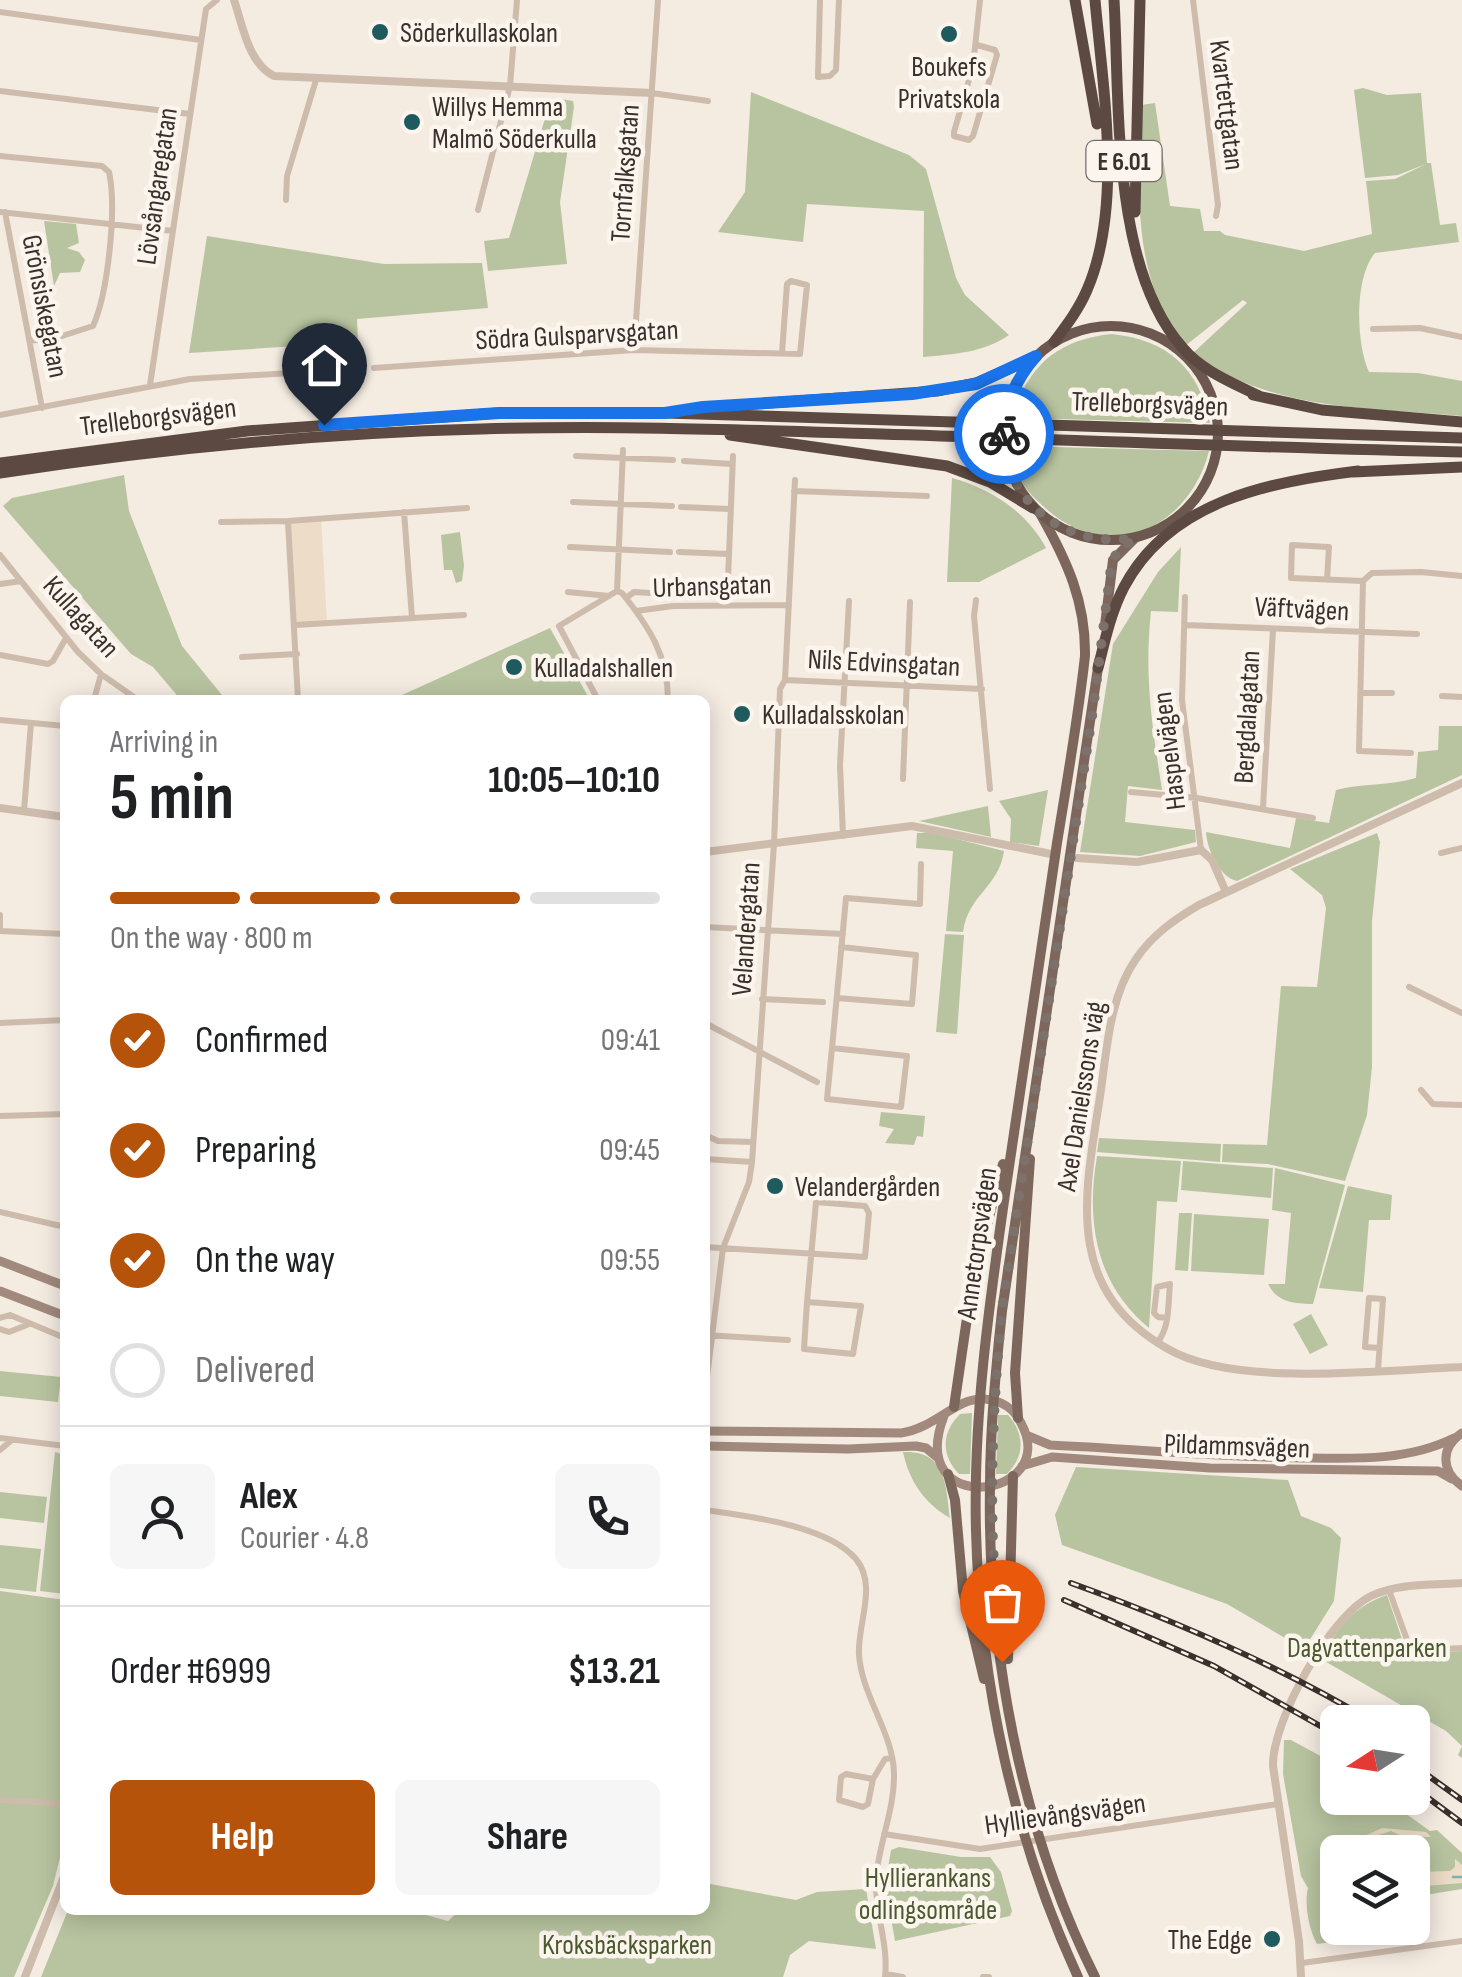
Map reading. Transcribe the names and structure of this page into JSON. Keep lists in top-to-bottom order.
{
  "streets": {
    "highway": ["E 6.01", "Trelleborgsvägen"],
    "main road": ["Annetorpsvägen", "Pildammsvägen"],
    "street": [
      "Kvartettgatan",
      "Tornfalksgatan",
      "Lövsångaregatan",
      "Grönsiskegatan",
      "Södra Gulsparvsgatan",
      "Urbansgatan",
      "Väftvägen",
      "Kullagatan",
      "Nils Edvinsgatan",
      "Bergdalagatan",
      "Haspelvägen",
      "Velandergatan",
      "Axel Danielssons väg",
      "Hyllievångsvägen"
    ]
  },
  "crossings": [
    ["E 6.01", "Annetorpsvägen"],
    ["Tornfalksgatan", "Södra Gulsparvsgatan"],
    ["Urbansgatan", "Velandergatan"],
    ["Väftvägen", "Bergdalagatan"],
    ["Väftvägen", "Haspelvägen"],
    ["Nils Edvinsgatan", "Velandergatan"],
    ["Haspelvägen", "Axel Danielssons väg"]
  ],
  "parks": ["Dagvattenparken", "Hyllierankans odlingsområde", "Kroksbäcksparken"],
  "places": [
    "Söderkullaskolan",
    "Boukefs Privatskola",
    "Willys Hemma Malmö Söderkulla",
    "Kulladalshallen",
    "Kulladalsskolan",
    "Velandergården",
    "The Edge"
  ],
  "north": "left",
  "page": {
    "heading": ["5 min", "Arriving in", "10:05–10:10"],
    "panel": [
      "Alex",
      "Courier · 4.8",
      "Order #6999",
      "$13.21"
    ],
    "bar": "On the way · 800 m",
    "list": [
      ["Confirmed", "09:41"],
      ["Preparing", "09:45"],
      ["On the way", "09:55"],
      "Delivered"
    ],
    "buttons": ["Help", "Share"]
  }
}
